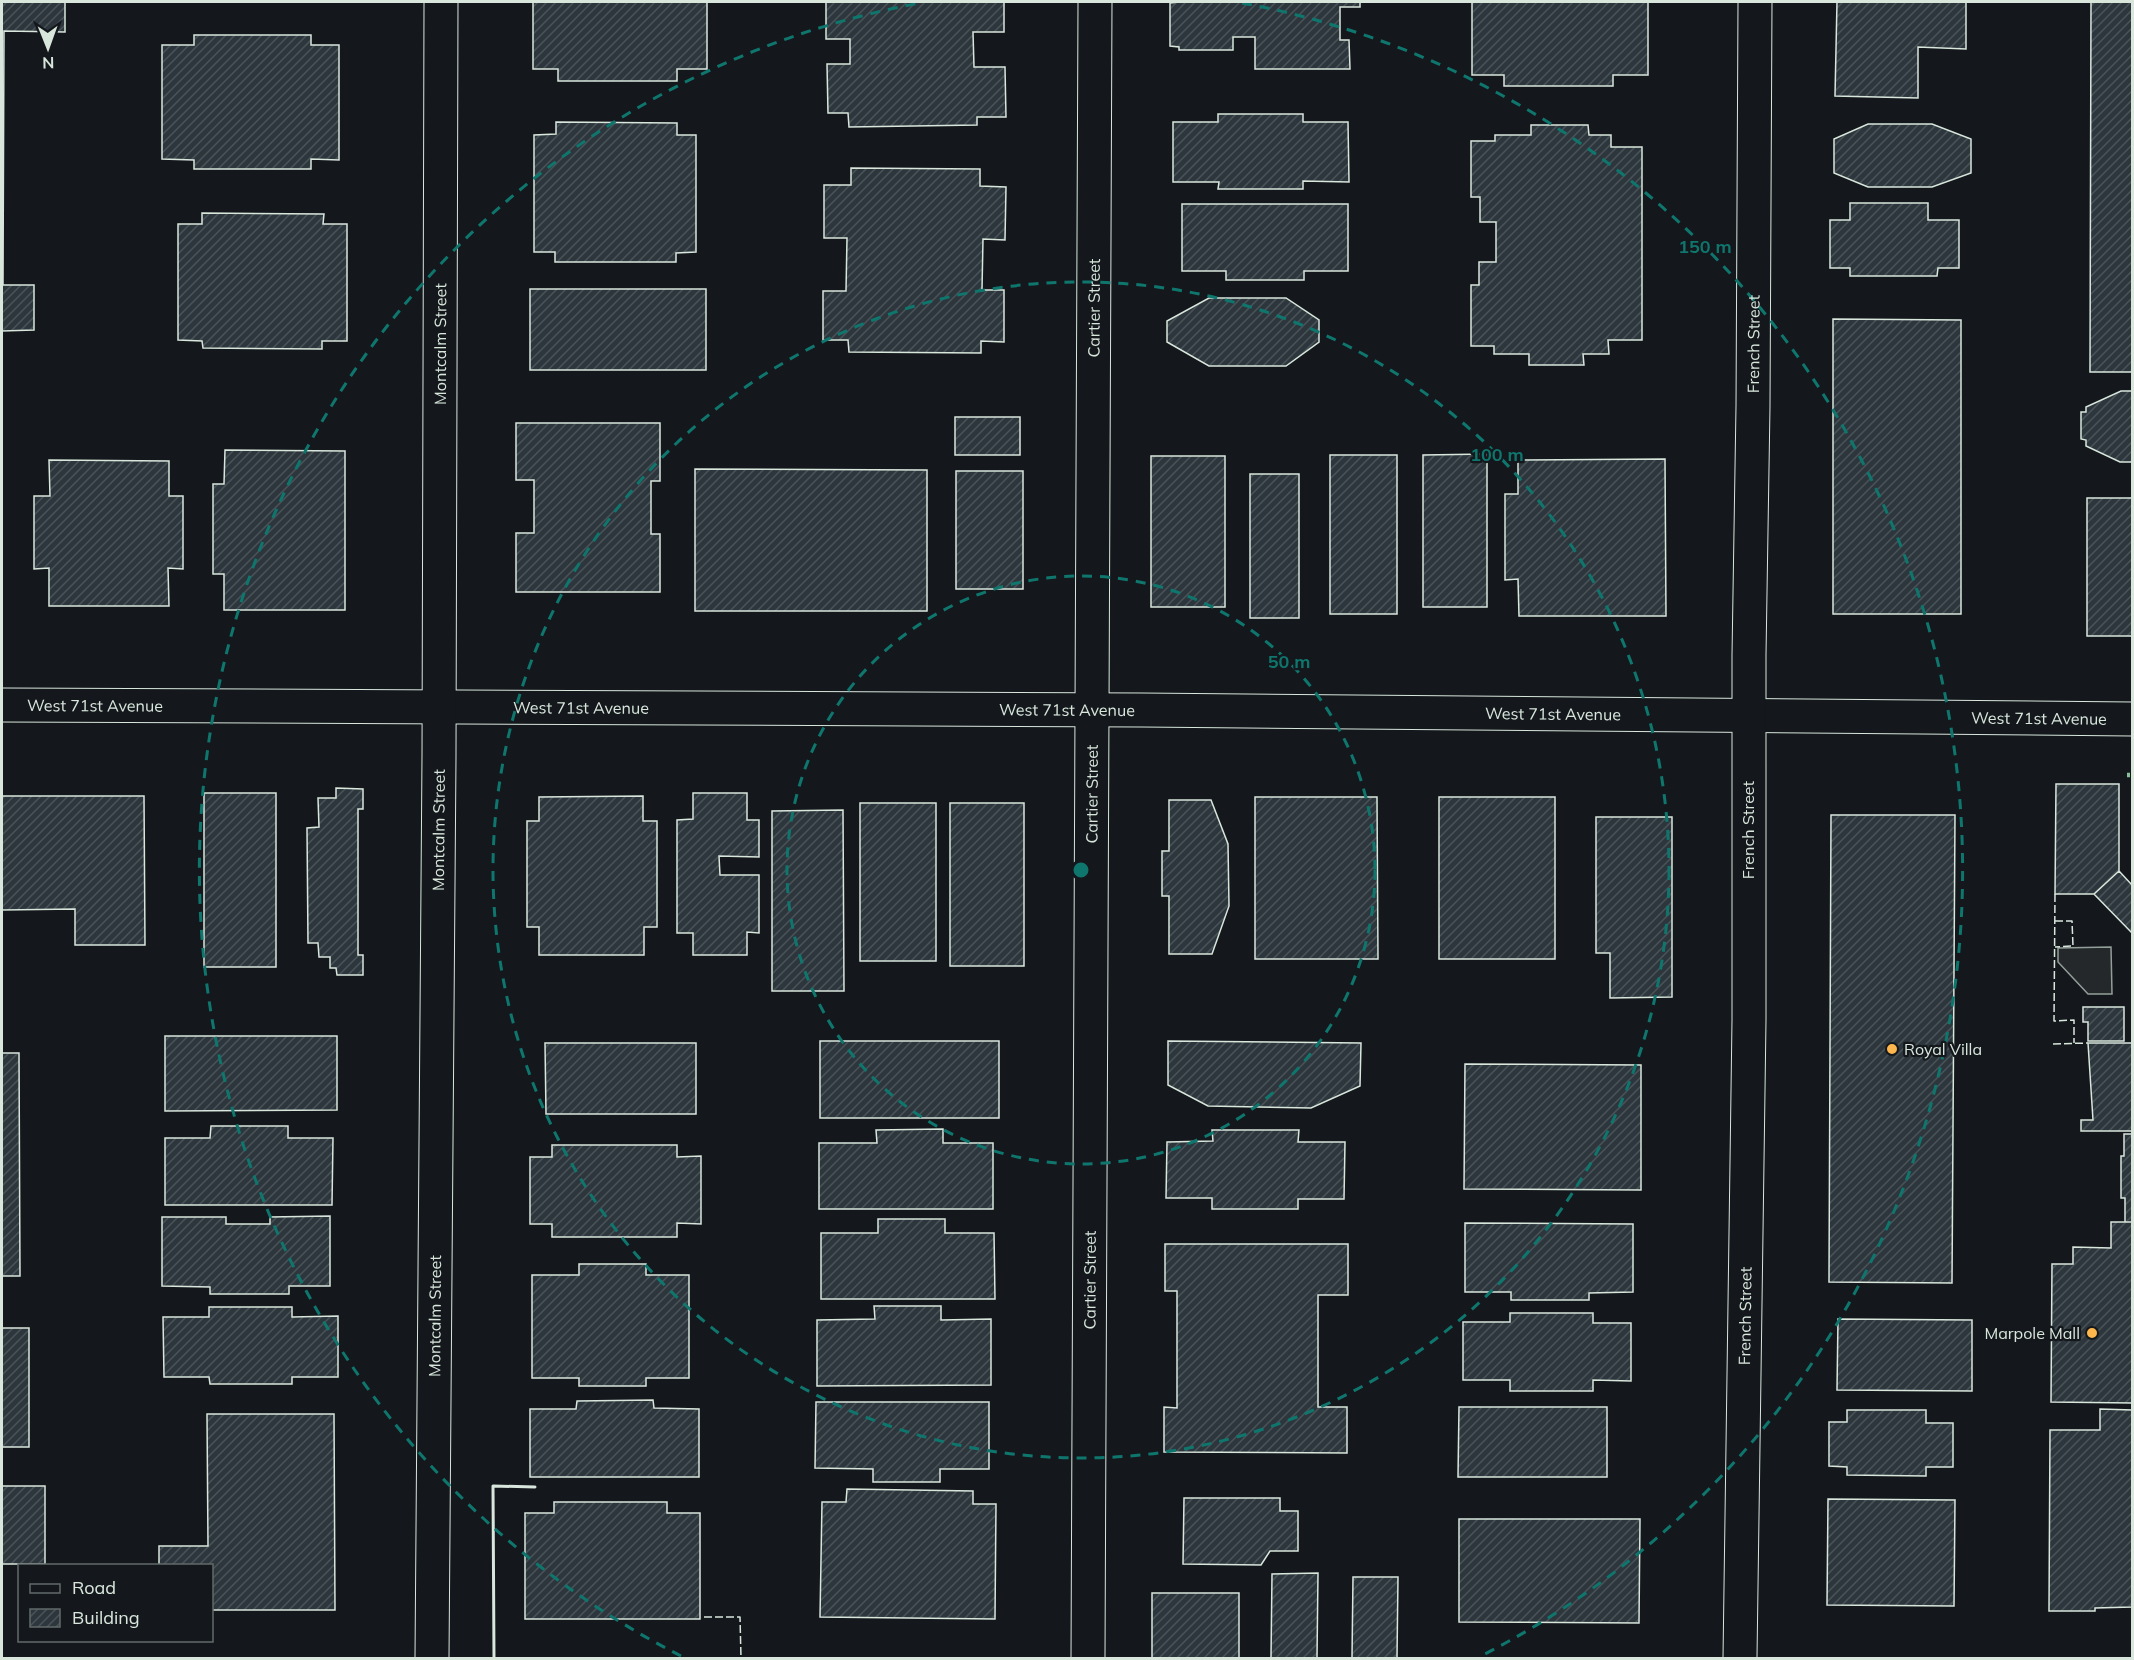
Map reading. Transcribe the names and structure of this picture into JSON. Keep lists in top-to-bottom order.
{
  "streets": {
    "street": [
      "Cartier Street",
      "Montcalm Street",
      "French Street",
      "West 71st Avenue"
    ]
  },
  "crossings": [
    ["Cartier Street", "West 71st Avenue"],
    ["Montcalm Street", "West 71st Avenue"],
    ["French Street", "West 71st Avenue"]
  ],
  "places": ["Royal Villa", "Marpole Mall"],
  "legend": ["Road", "Building"],
  "north": "bottom",
  "rings": ["150 m", "100 m", "50 m"]
}
